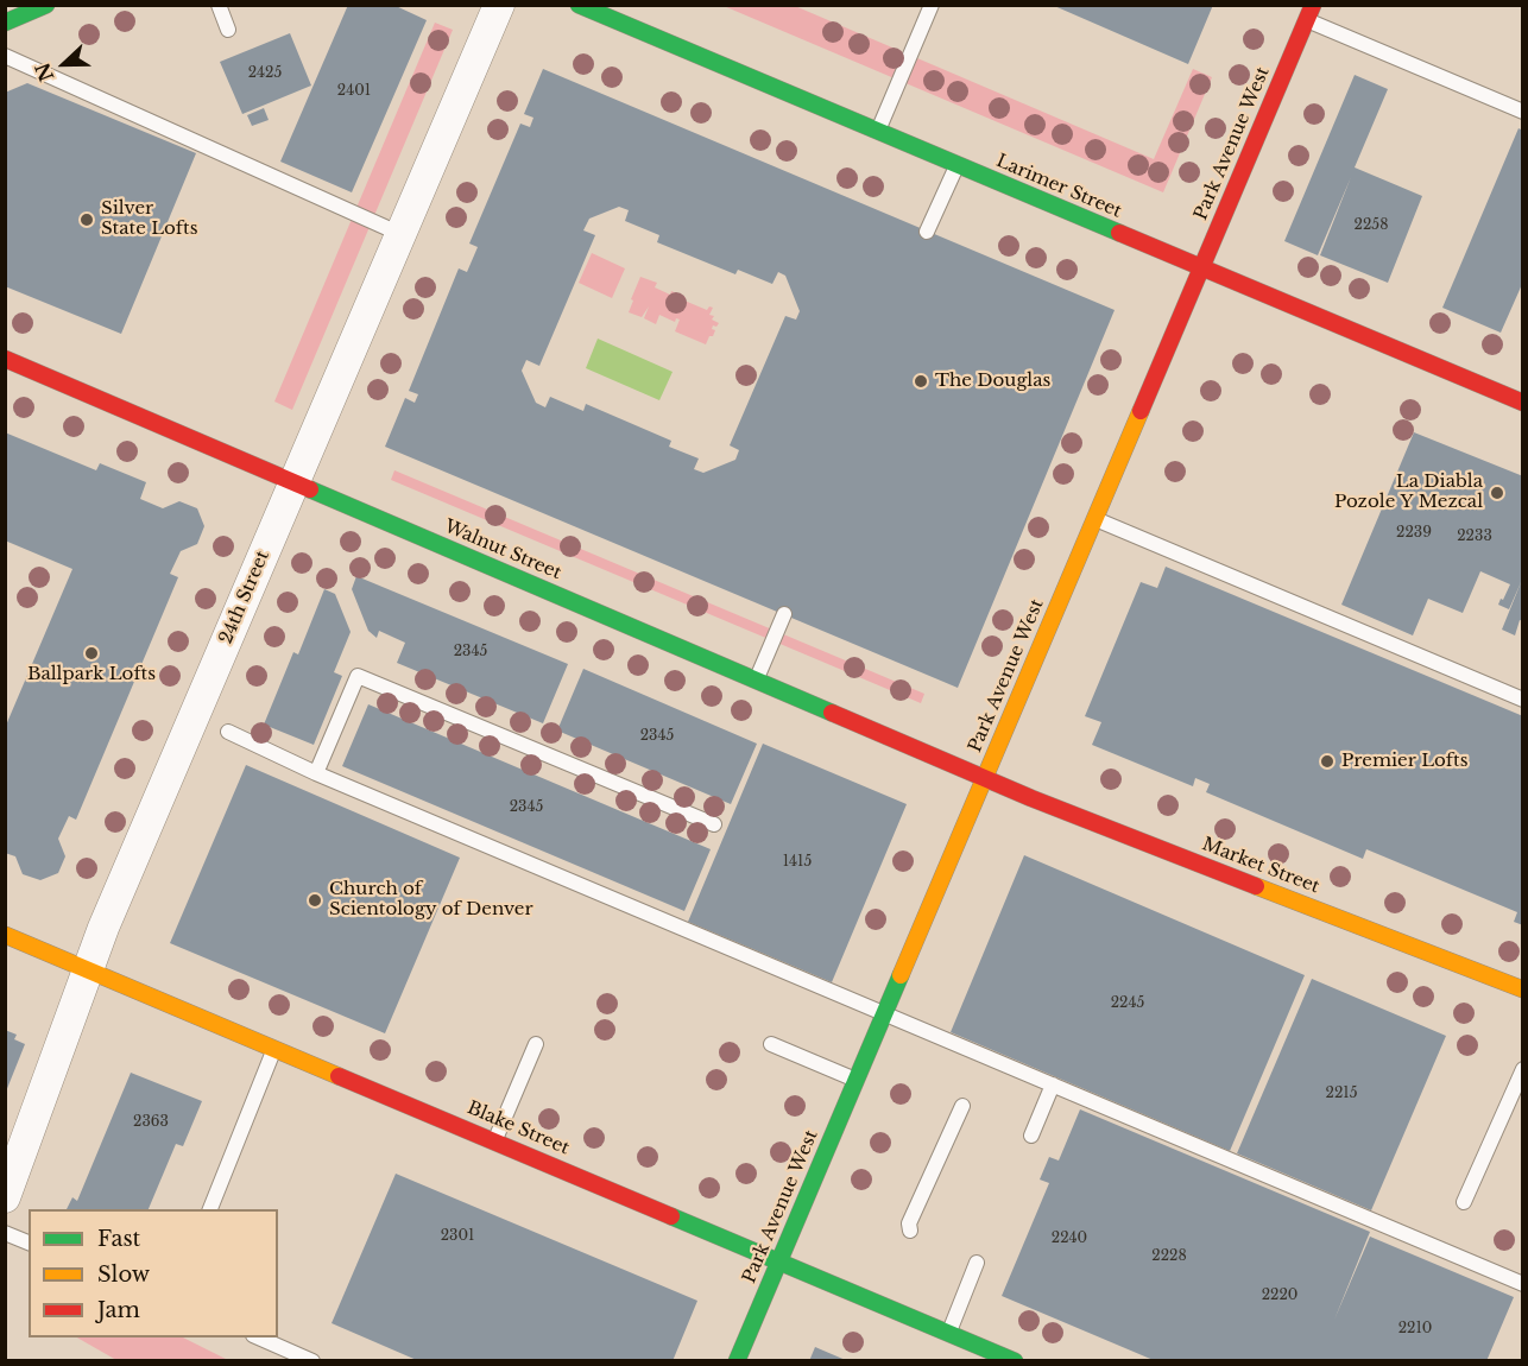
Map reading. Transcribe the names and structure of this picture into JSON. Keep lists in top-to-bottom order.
{
  "streets": {
    "main road": [
      "Park Avenue West",
      "Larimer Street",
      "Walnut Street",
      "Market Street",
      "Blake Street"
    ],
    "street": ["24th Street"]
  },
  "crossings": [
    ["Park Avenue West", "Larimer Street"],
    ["Park Avenue West", "Walnut Street"],
    ["Park Avenue West", "Market Street"],
    ["Park Avenue West", "Blake Street"],
    ["Walnut Street", "24th Street"],
    ["Walnut Street", "Market Street"],
    ["24th Street", "Blake Street"]
  ],
  "places": [
    "Silver State Lofts",
    "The Douglas",
    "La Diabla Pozole Y Mezcal",
    "Ballpark Lofts",
    "Premier Lofts",
    "Church of Scientology of Denver"
  ],
  "house_numbers": [
    "2425",
    "2401",
    "2258",
    "2239",
    "2233",
    "2345",
    "2345",
    "2345",
    "1415",
    "2245",
    "2215",
    "2363",
    "2301",
    "2240",
    "2228",
    "2220",
    "2210"
  ],
  "legend": ["Fast", "Slow", "Jam"],
  "north": "left"
}
